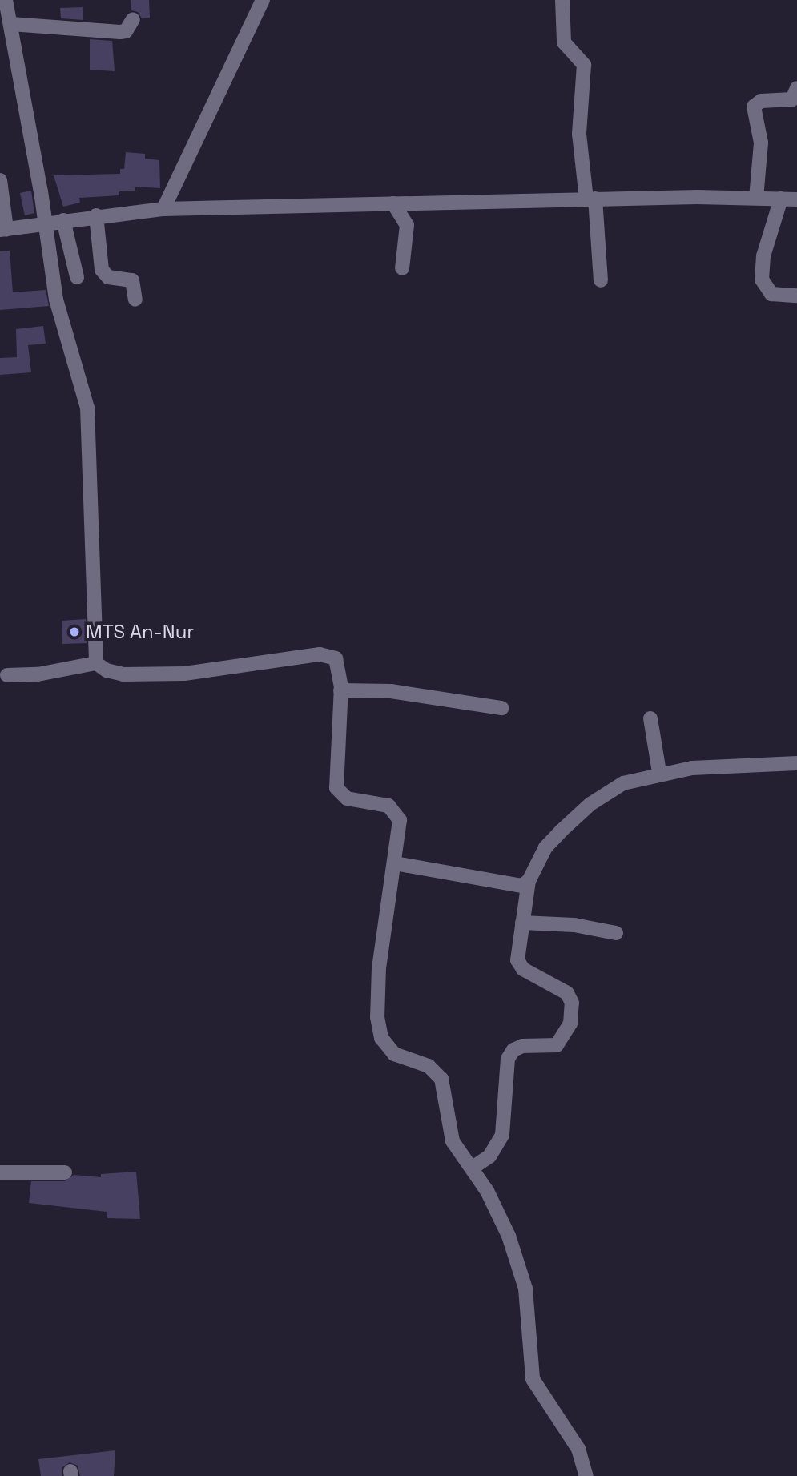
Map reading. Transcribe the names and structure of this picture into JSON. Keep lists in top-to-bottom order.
{
  "places": ["MTS An-Nur"]
}
